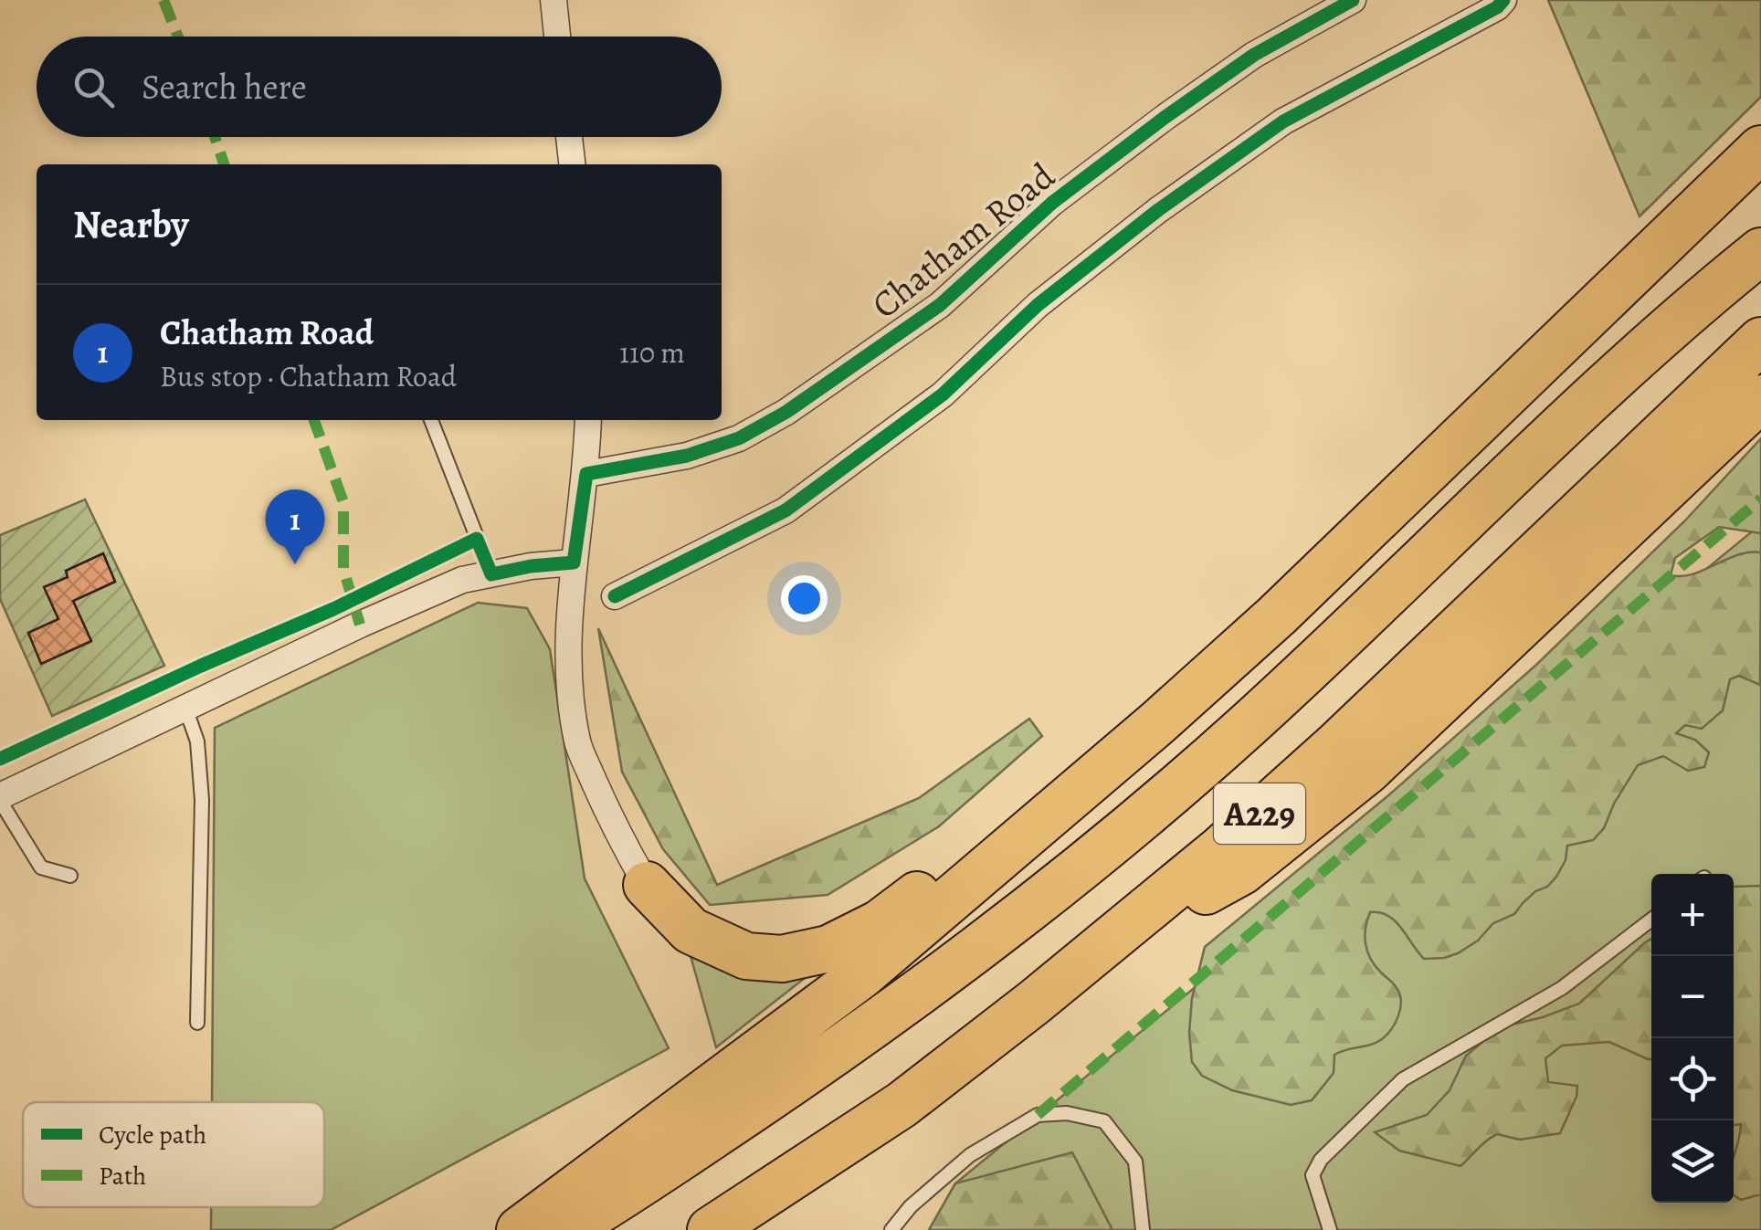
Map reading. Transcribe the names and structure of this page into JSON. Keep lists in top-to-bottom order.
{
  "streets": {
    "highway": ["A229"],
    "street": ["Chatham Road"]
  },
  "legend": ["Cycle path", "Path"],
  "page": {
    "search": "Search here",
    "heading": "Nearby",
    "list": [
      {
        "mark": "1",
        "name": "Chatham Road",
        "note": "Bus stop · Chatham Road",
        "value": "110 m"
      }
    ],
    "pins": "1",
    "map_buttons": ["+", "−"]
  }
}
